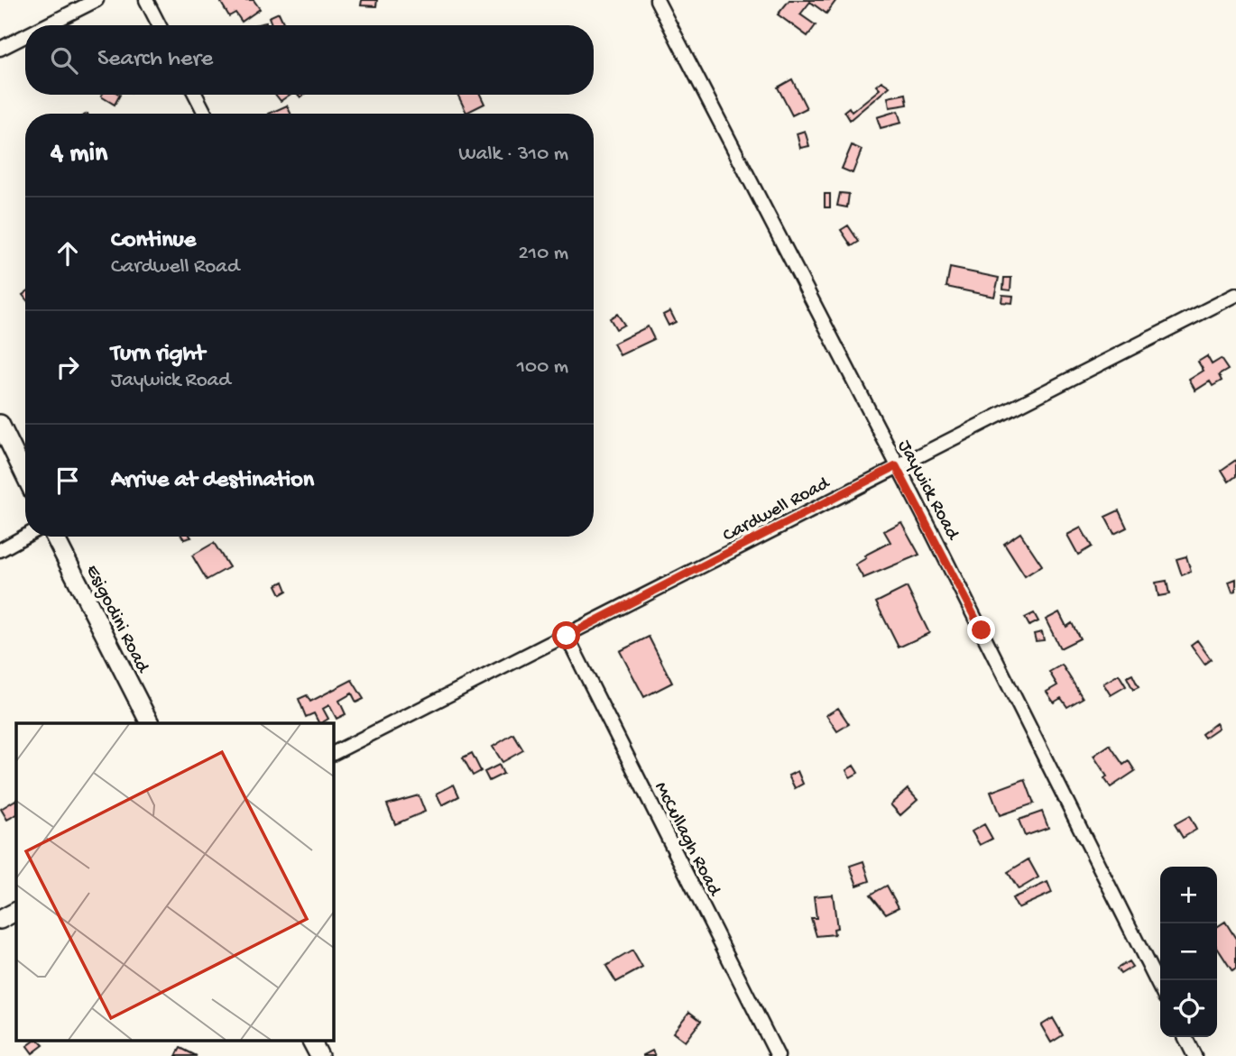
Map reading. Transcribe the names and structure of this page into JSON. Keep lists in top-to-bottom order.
{
  "streets": {
    "main road": ["Esigodini Road"],
    "street": ["Jaywick Road", "Cardwell Road", "McCullagh Road"]
  },
  "crossings": [
    ["Jaywick Road", "Cardwell Road"],
    ["Cardwell Road", "McCullagh Road"]
  ],
  "page": {
    "search": "Search here",
    "heading": ["4 min", "Walk · 310 m"],
    "list": [
      ["Continue", "Cardwell Road", "210 m"],
      ["Turn right", "Jaywick Road", "100 m"],
      "Arrive at destination"
    ],
    "map_buttons": ["+", "−"]
  }
}
